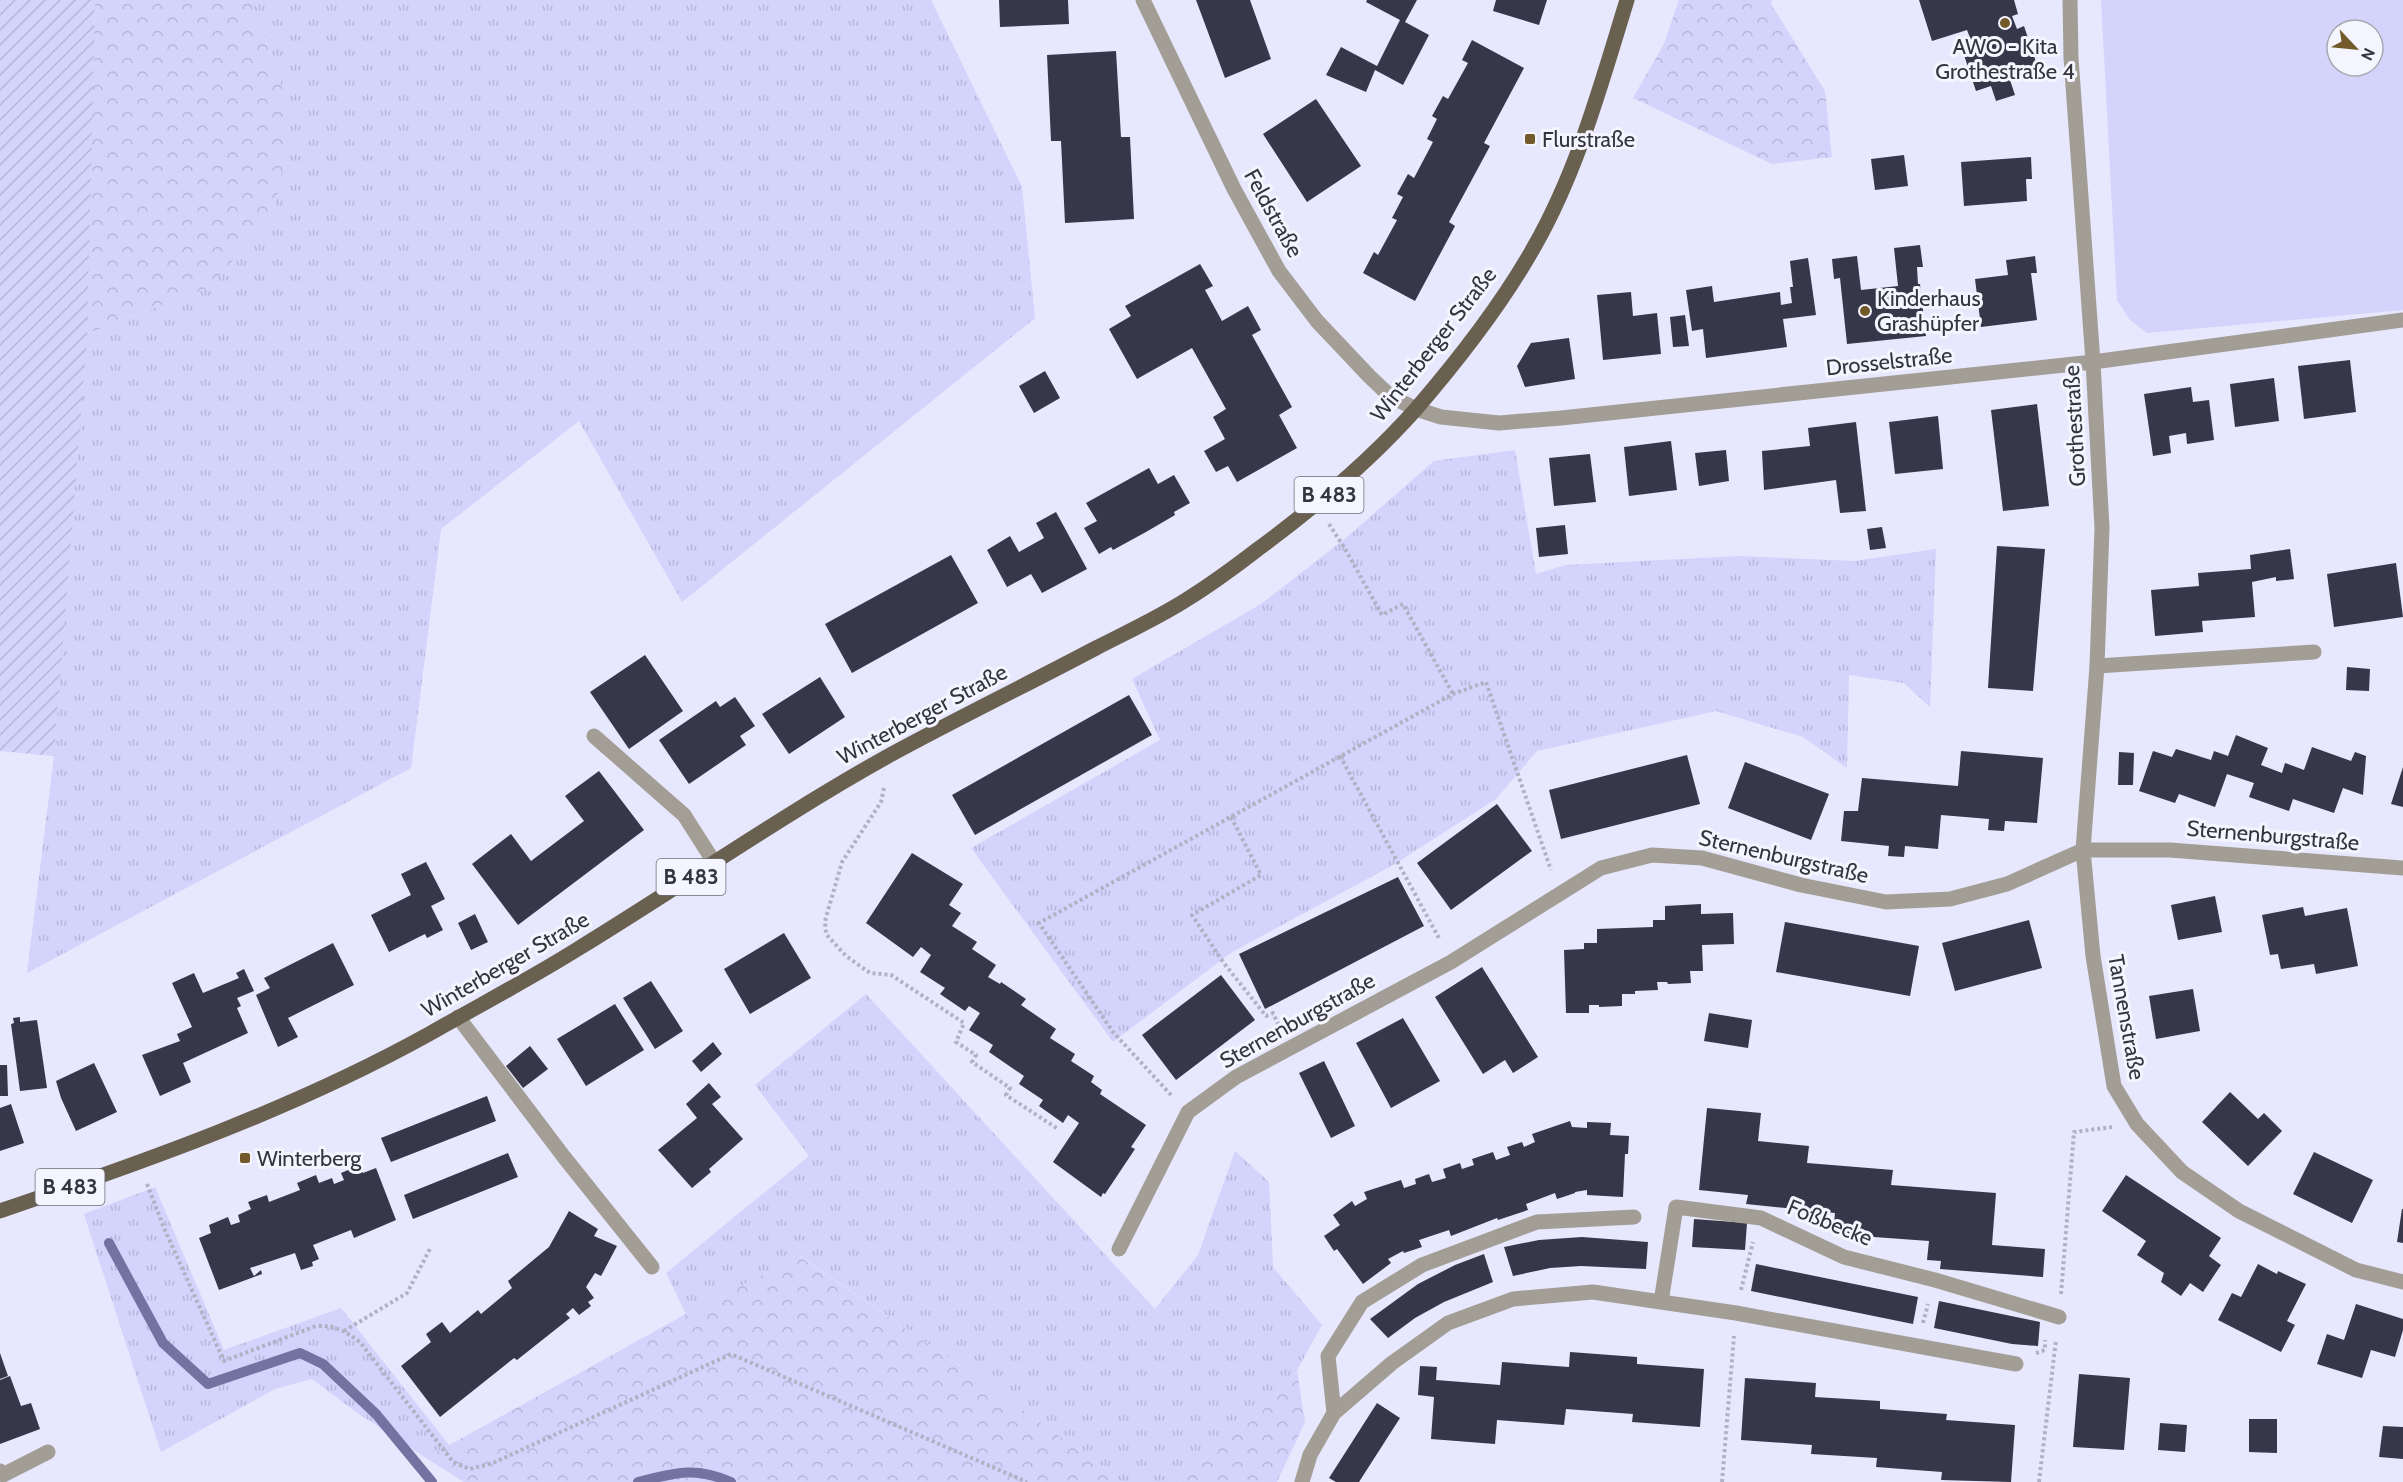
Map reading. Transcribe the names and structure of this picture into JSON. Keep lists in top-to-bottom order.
{
  "streets": {
    "main road": ["Winterberger Straße", "B 483"],
    "street": [
      "Feldstraße",
      "Drosselstraße",
      "Grothestraße",
      "Sternenburgstraße",
      "Tannenstraße",
      "Foßbecke"
    ]
  },
  "crossings": [
    ["Feldstraße", "Winterberger Straße"],
    ["Feldstraße", "Drosselstraße"],
    ["Winterberger Straße", "Drosselstraße"],
    ["Drosselstraße", "Grothestraße"],
    ["Grothestraße", "Sternenburgstraße"],
    ["Grothestraße", "Tannenstraße"],
    ["Sternenburgstraße", "Tannenstraße"]
  ],
  "places": {
    "other": ["AWO - Kita Grothestraße 4", "Kinderhaus Grashüpfer"],
    "transit": ["Flurstraße", "Winterberg"]
  },
  "north": "bottom right"
}
